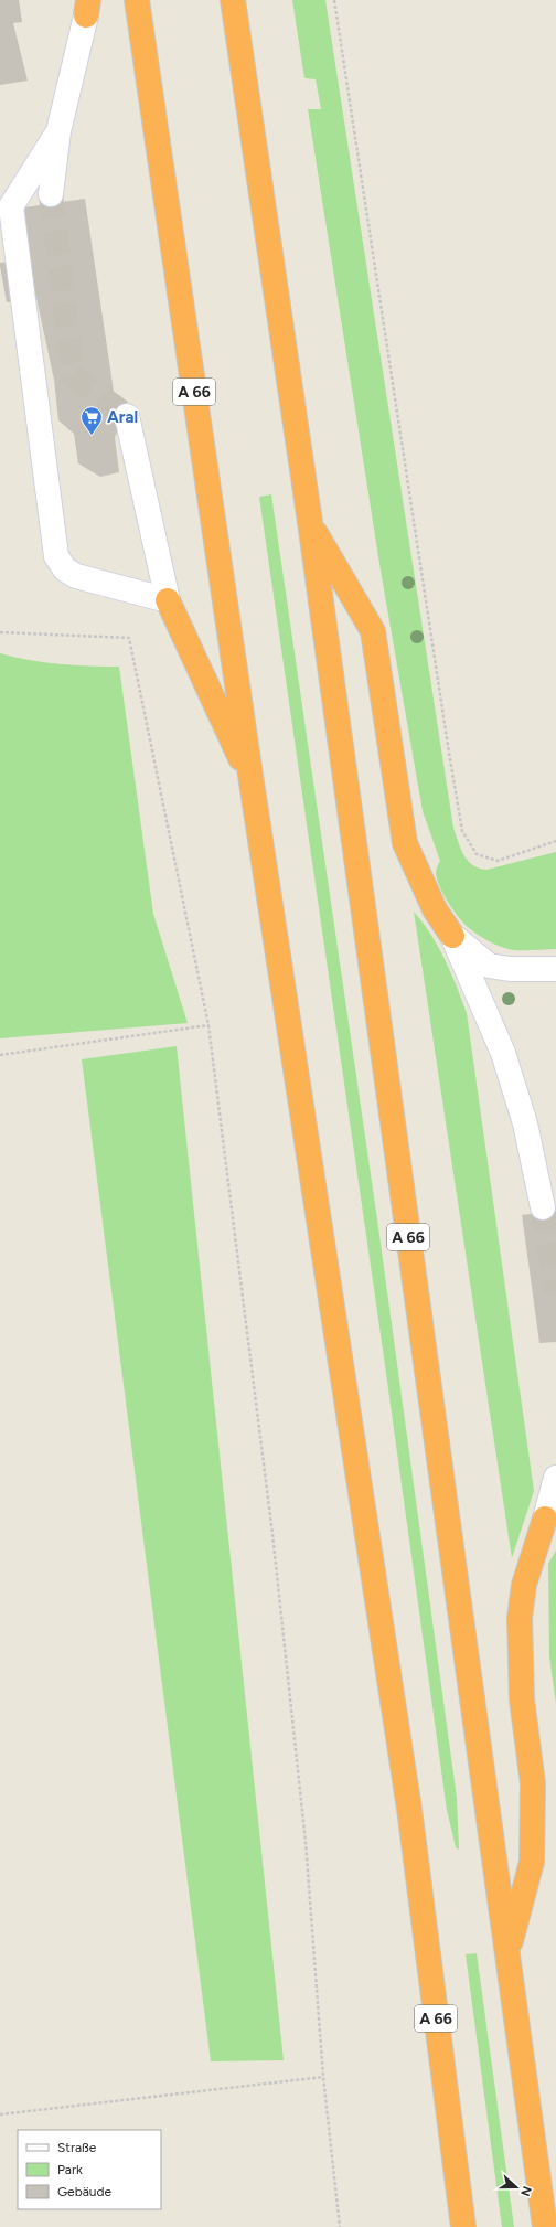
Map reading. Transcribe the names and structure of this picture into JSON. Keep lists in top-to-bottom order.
{
  "streets": {
    "highway": ["A 66"]
  },
  "places": {
    "supermarket": ["Aral"]
  },
  "legend": ["Straße", "Park", "Gebäude"],
  "north": "right"
}
